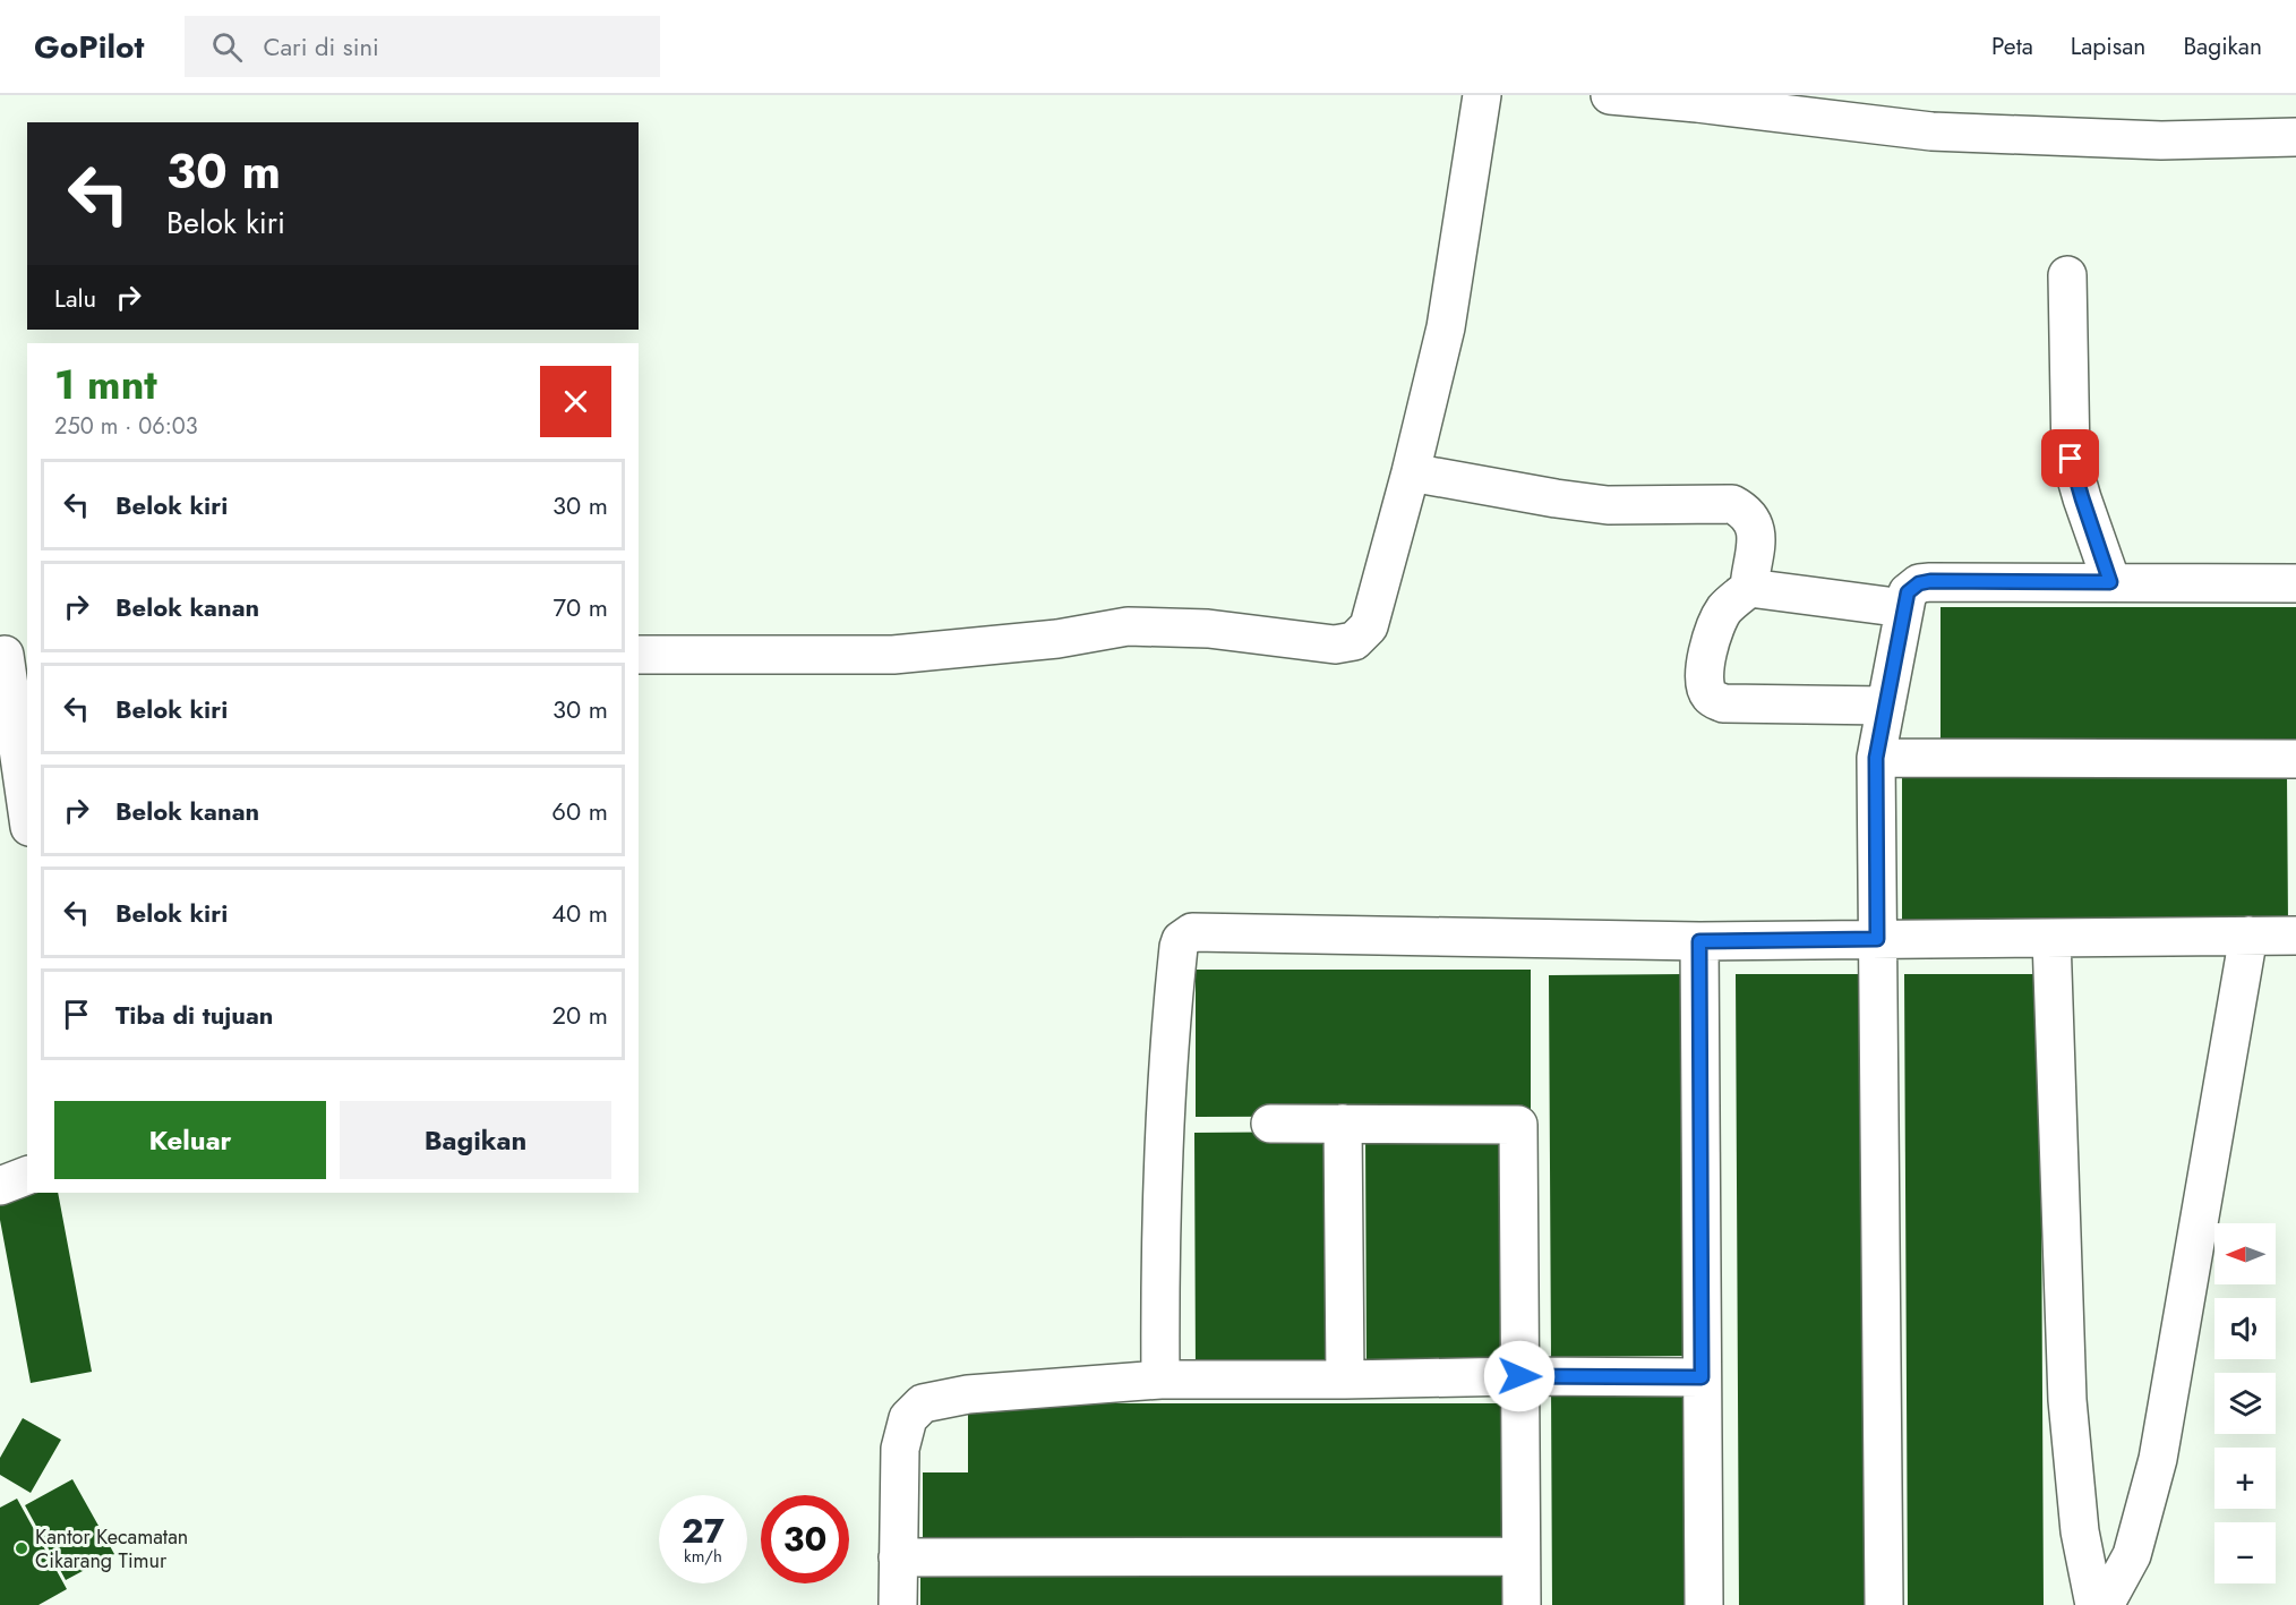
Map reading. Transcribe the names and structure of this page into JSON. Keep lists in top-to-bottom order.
{
  "places": ["Kantor Kecamatan Cikarang Timur"],
  "north": "left",
  "page": {
    "header": "GoPilot",
    "search": "Cari di sini",
    "nav": ["Peta", "Lapisan", "Bagikan"],
    "turn": ["30 m", "Belok kiri"],
    "then": "Lalu",
    "heading": ["1 mnt", "250 m · 06:03"],
    "list": [
      {
        "name": "Belok kiri",
        "value": "30 m"
      },
      {
        "name": "Belok kanan",
        "value": "70 m"
      },
      {
        "name": "Belok kiri",
        "value": "30 m"
      },
      {
        "name": "Belok kanan",
        "value": "60 m"
      },
      {
        "name": "Belok kiri",
        "value": "40 m"
      },
      {
        "name": "Tiba di tujuan",
        "value": "20 m"
      }
    ],
    "buttons": ["Keluar", "Bagikan"],
    "map_buttons": ["+", "−"],
    "speed": "27 km/h",
    "limit": "30"
  }
}
